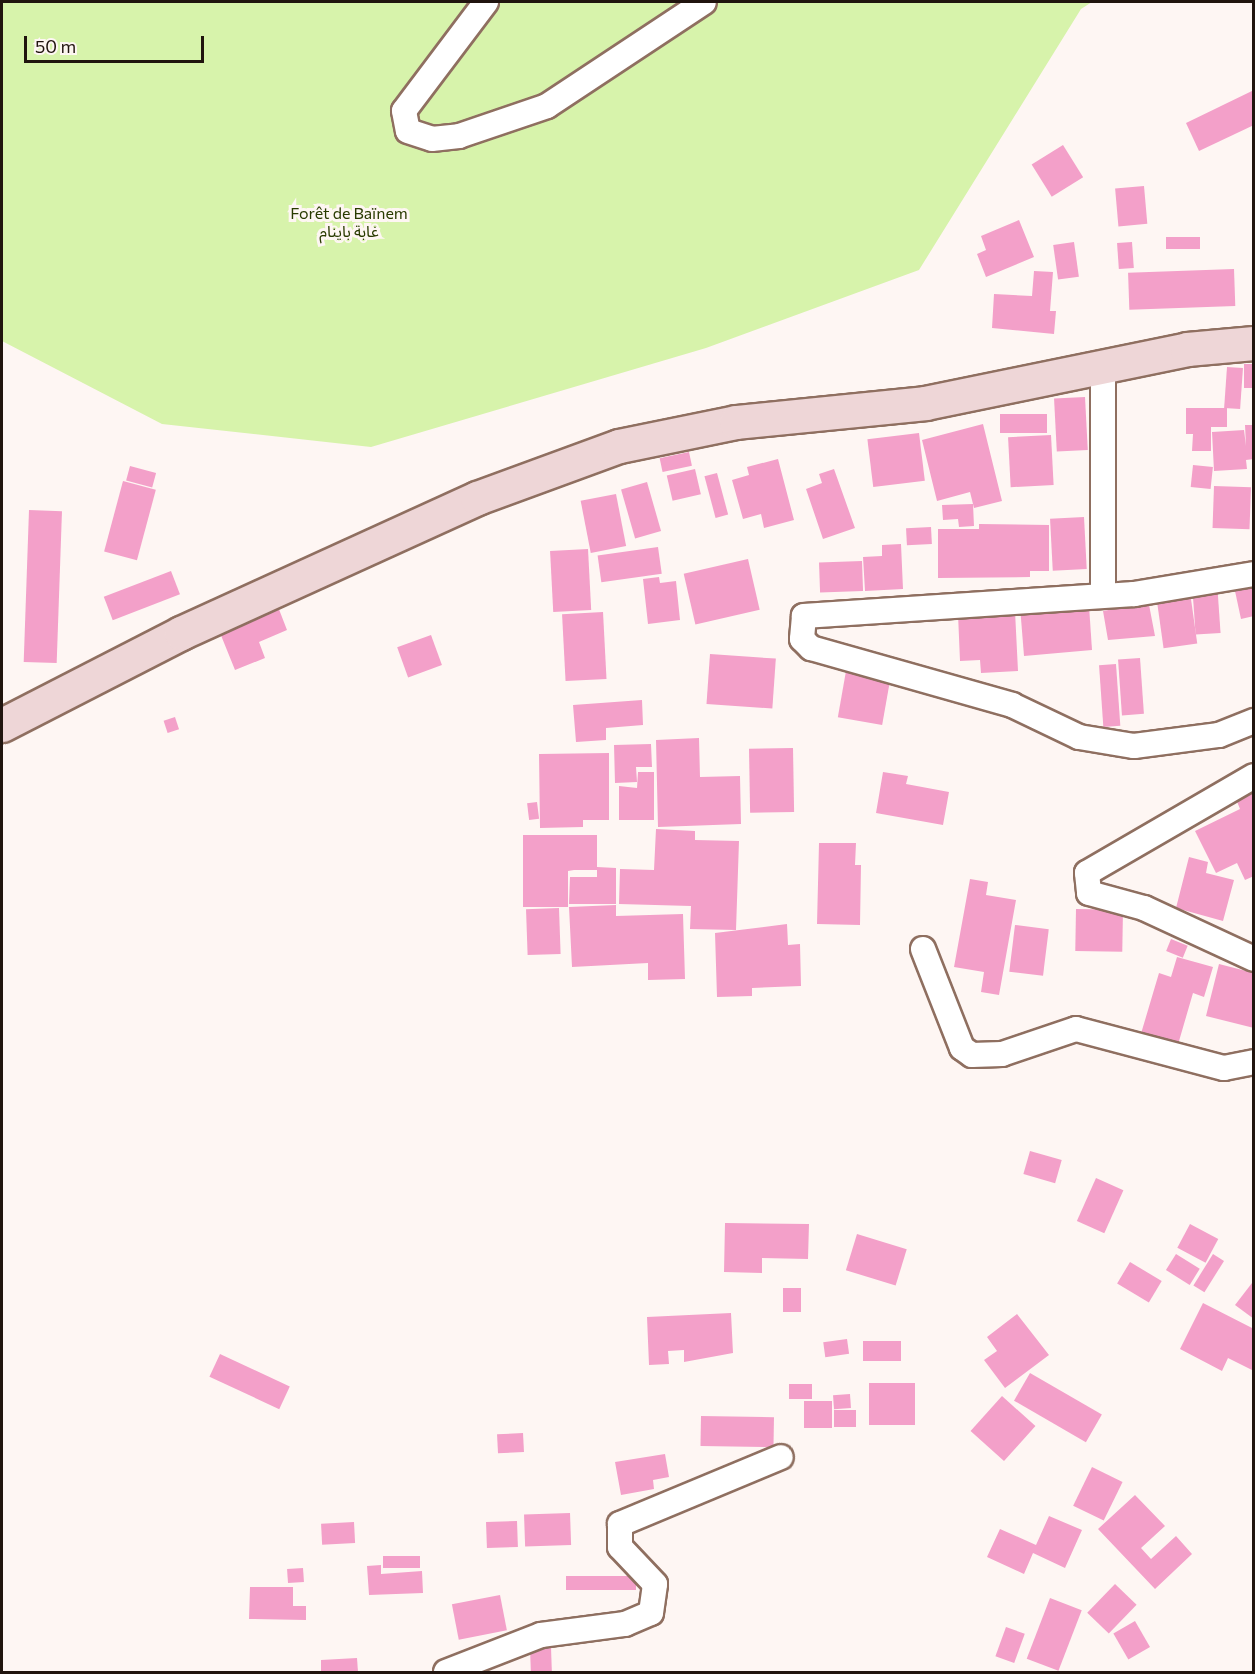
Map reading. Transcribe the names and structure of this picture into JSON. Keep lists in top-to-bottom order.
{
  "parks": ["Forêt de Baïnem غابة باينام"],
  "scale_bar": "50 m"
}
